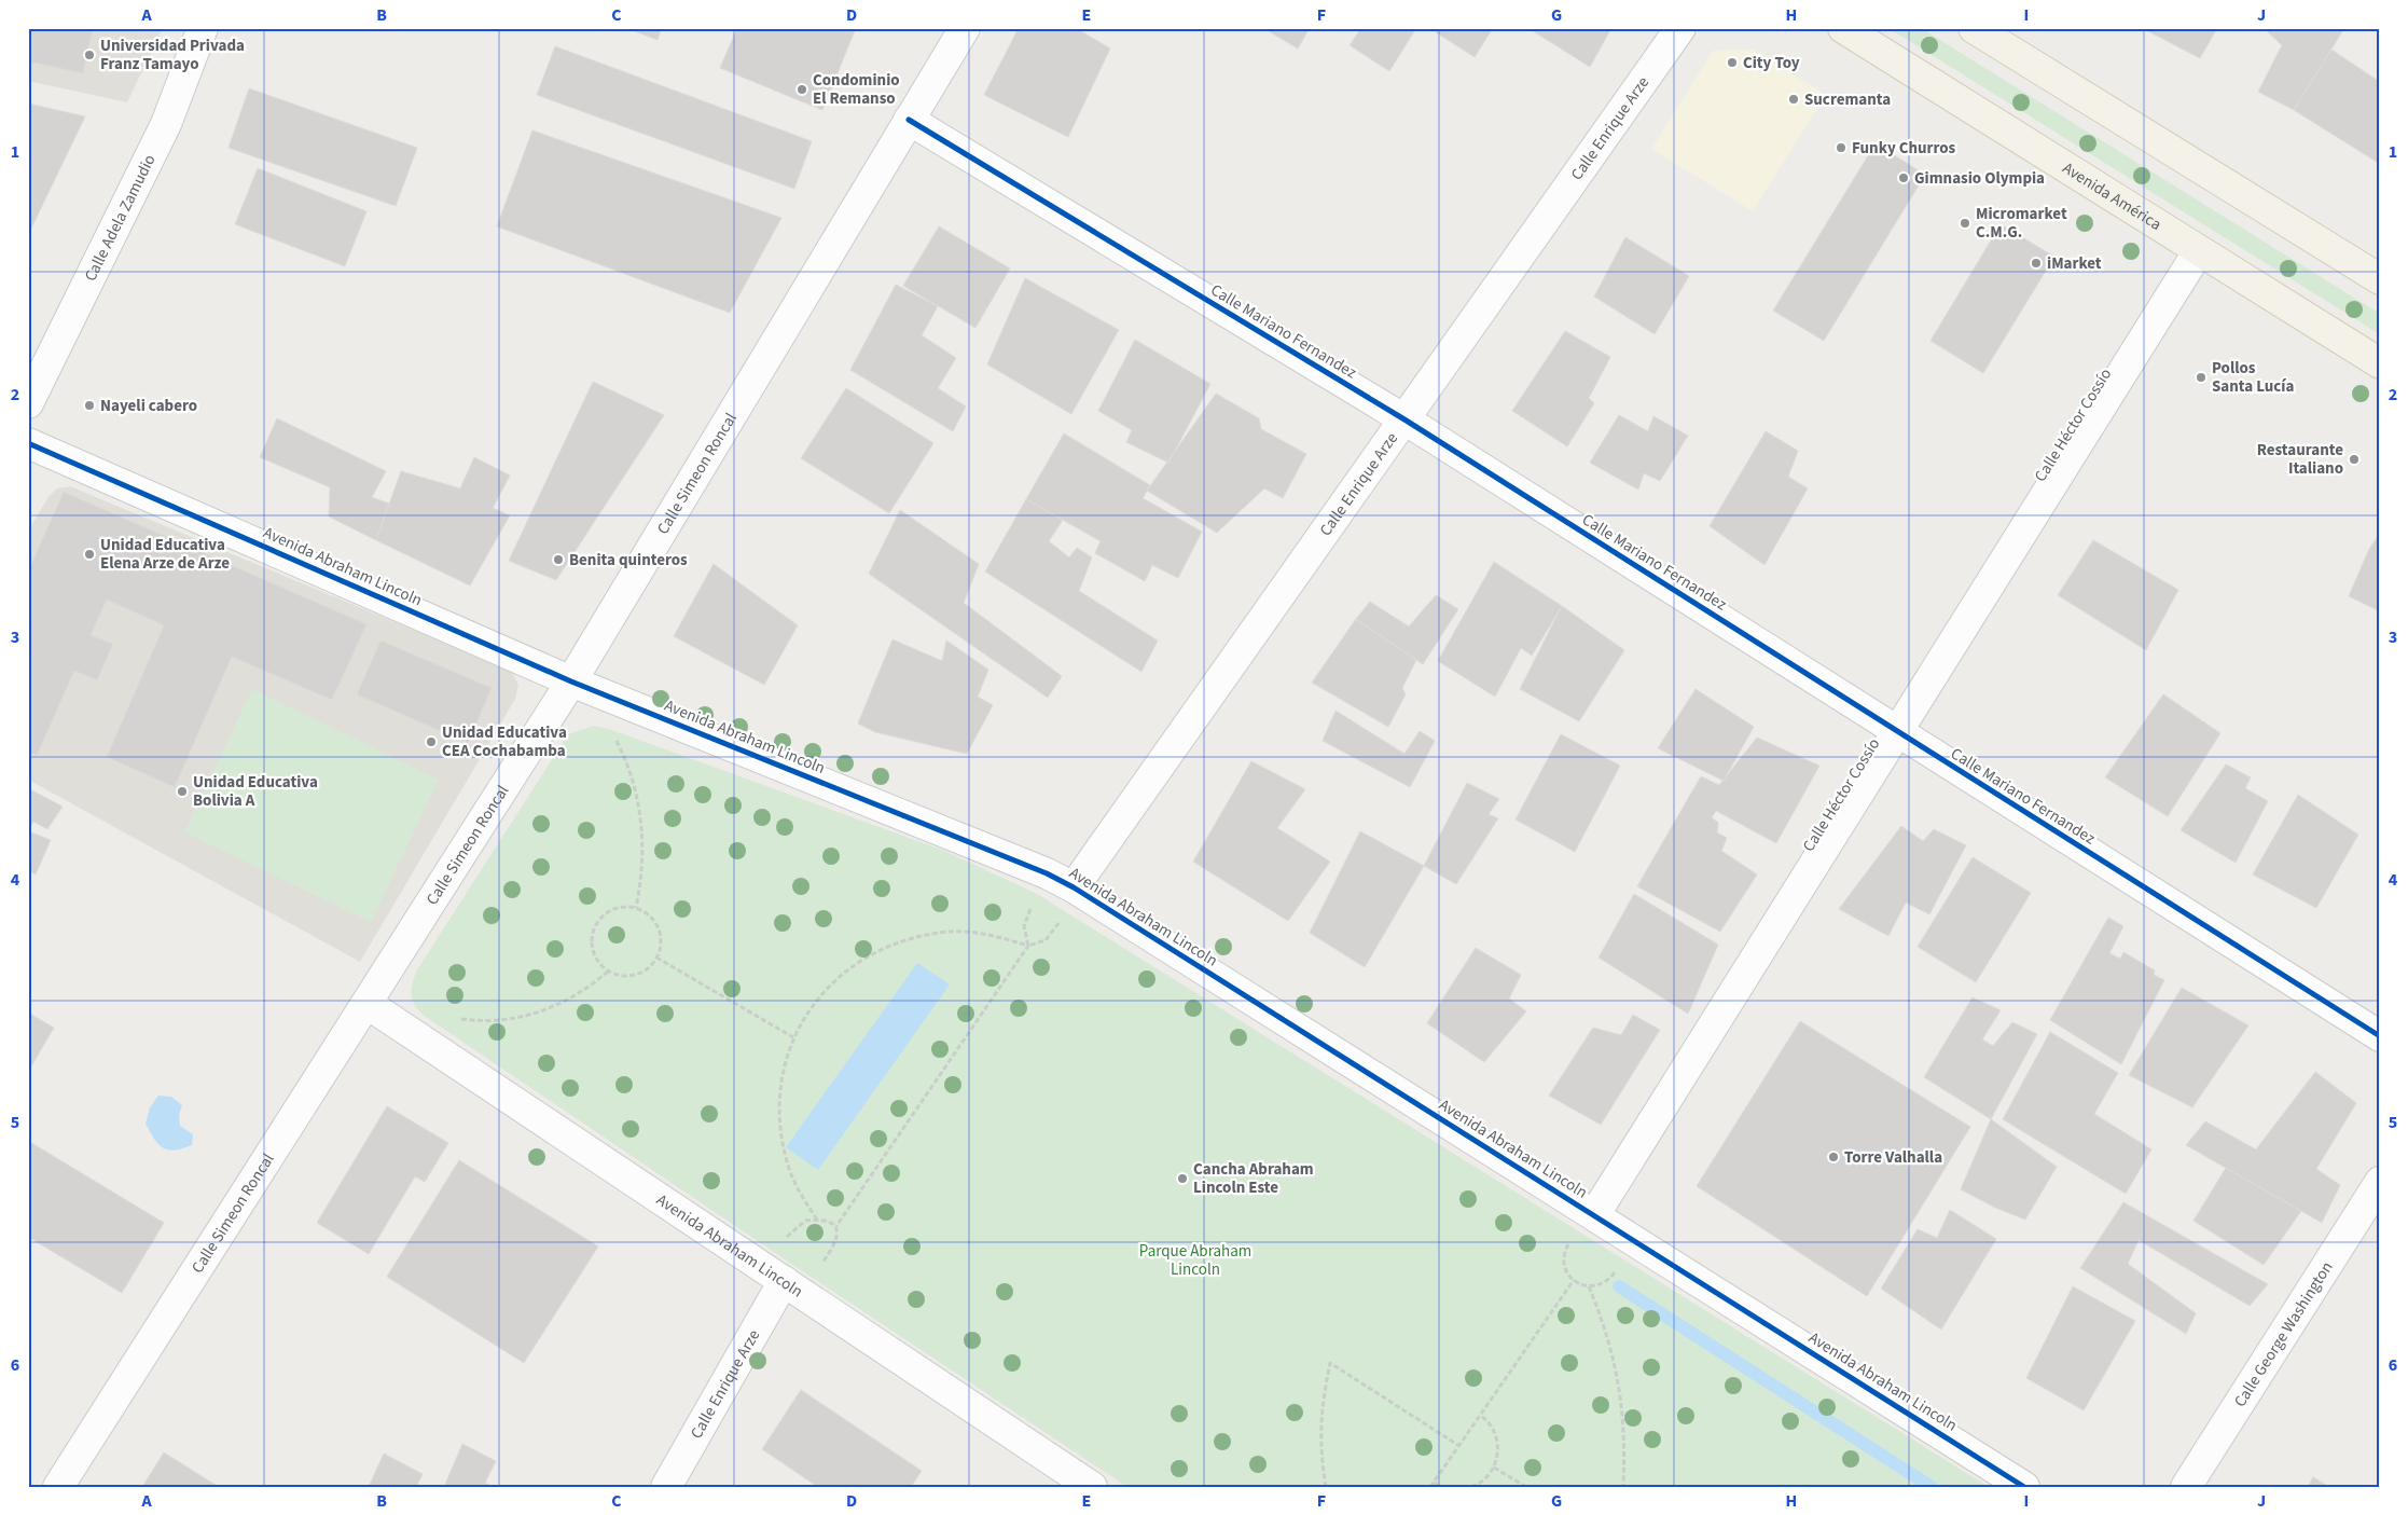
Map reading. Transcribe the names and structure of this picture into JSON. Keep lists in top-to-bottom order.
{
  "streets": {
    "main road": ["Avenida América"],
    "street": [
      "Calle Enrique Arze",
      "Calle Adela Zamudio",
      "Calle Mariano Fernandez",
      "Calle Héctor Cossío",
      "Calle Simeon Roncal",
      "Avenida Abraham Lincoln",
      "Calle George Washington"
    ]
  },
  "crossings": [
    ["Calle Enrique Arze", "Calle Mariano Fernandez"],
    ["Calle Enrique Arze", "Avenida Abraham Lincoln"],
    ["Avenida América", "Calle Héctor Cossío"],
    ["Calle Mariano Fernandez", "Calle Héctor Cossío"],
    ["Calle Mariano Fernandez", "Calle Simeon Roncal"],
    ["Calle Héctor Cossío", "Avenida Abraham Lincoln"],
    ["Calle Simeon Roncal", "Avenida Abraham Lincoln"]
  ],
  "parks": ["Parque Abraham Lincoln"],
  "places": [
    "Universidad Privada Franz Tamayo",
    "City Toy",
    "Condominio El Remanso",
    "Sucremanta",
    "Funky Churros",
    "Gimnasio Olympia",
    "Micromarket C.M.G.",
    "iMarket",
    "Pollos Santa Lucía",
    "Nayeli cabero",
    "Restaurante Italiano",
    "Unidad Educativa Elena Arze de Arze",
    "Benita quinteros",
    "Unidad Educativa CEA Cochabamba",
    "Unidad Educativa Bolivia A",
    "Torre Valhalla",
    "Cancha Abraham Lincoln Este"
  ],
  "grid": {
    "columns": [
      "A",
      "B",
      "C",
      "D",
      "E",
      "F",
      "G",
      "H",
      "I",
      "J"
    ],
    "rows": [
      "1",
      "2",
      "3",
      "4",
      "5",
      "6"
    ]
  }
}
